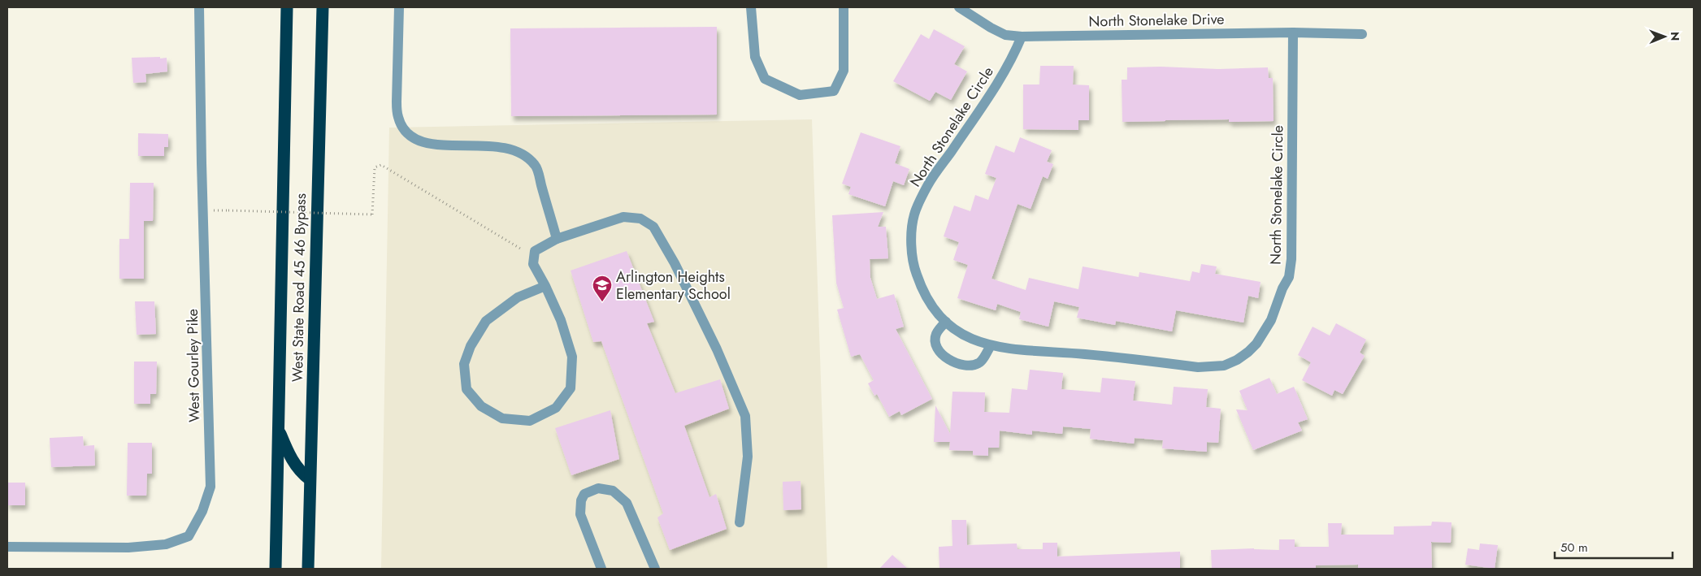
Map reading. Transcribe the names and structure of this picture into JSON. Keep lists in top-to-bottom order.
{
  "streets": {
    "highway": ["West State Road 45 46 Bypass"],
    "street": ["North Stonelake Drive", "North Stonelake Circle", "West Gourley Pike"]
  },
  "crossings": [
    ["North Stonelake Drive", "North Stonelake Circle"]
  ],
  "places": {
    "school or university": ["Arlington Heights Elementary School"]
  },
  "scale_bar": "50 m",
  "north": "right"
}
